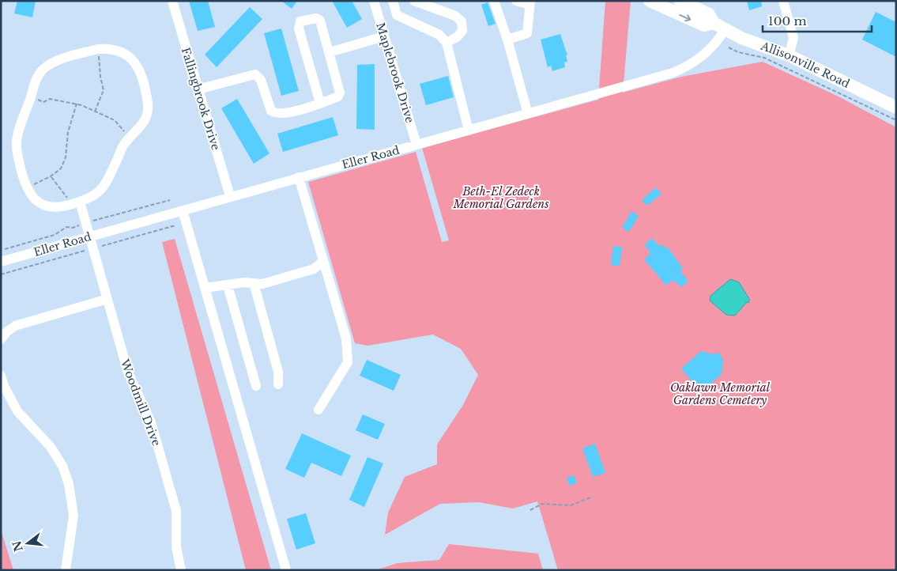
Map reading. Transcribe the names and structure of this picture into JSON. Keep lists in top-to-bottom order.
{
  "streets": {
    "main road": ["Allisonville Road"],
    "street": [
      "Maplebrook Drive",
      "Fallingbrook Drive",
      "Eller Road",
      "Woodmill Drive"
    ]
  },
  "crossings": [
    ["Allisonville Road", "Eller Road"],
    ["Maplebrook Drive", "Eller Road"],
    ["Fallingbrook Drive", "Eller Road"],
    ["Eller Road", "Woodmill Drive"]
  ],
  "parks": ["Beth-El Zedeck Memorial Gardens", "Oaklawn Memorial Gardens Cemetery"],
  "scale_bar": "100 m",
  "north": "left"
}
